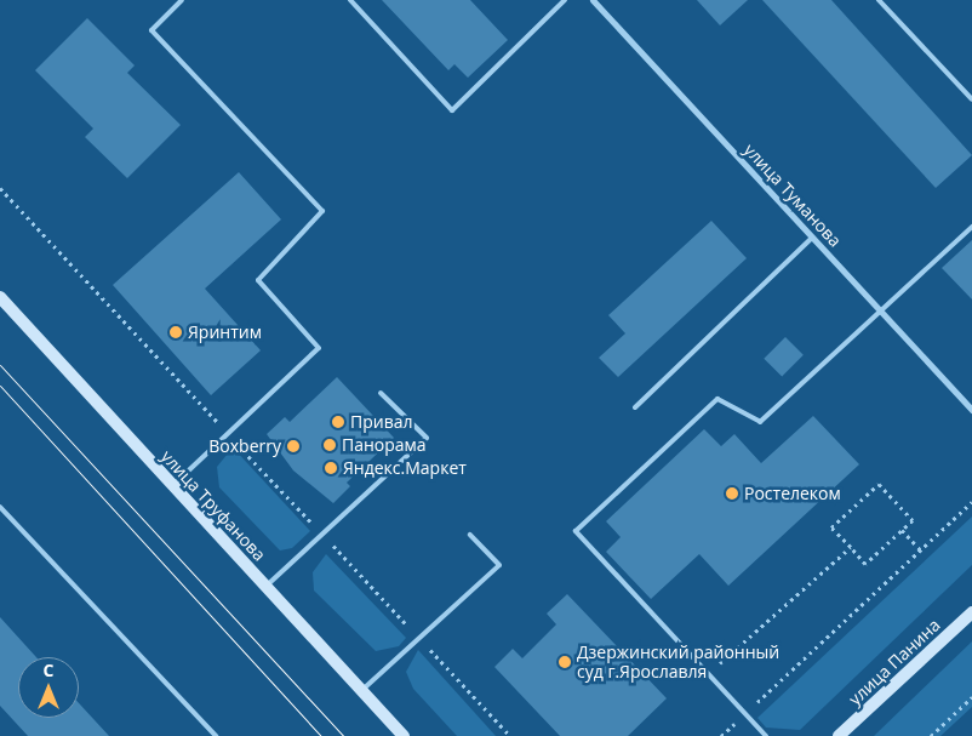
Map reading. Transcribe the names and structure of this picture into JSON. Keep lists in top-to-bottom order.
{
  "streets": {
    "street": ["улица Туманова", "улица Труфанова", "улица Панина"]
  },
  "places": [
    "Яринтим",
    "Привал",
    "Панорама",
    "Boxberry",
    "Яндекс.Маркет",
    "Ростелеком",
    "Дзержинский районный суд г.Ярославля"
  ],
  "north": "top"
}
